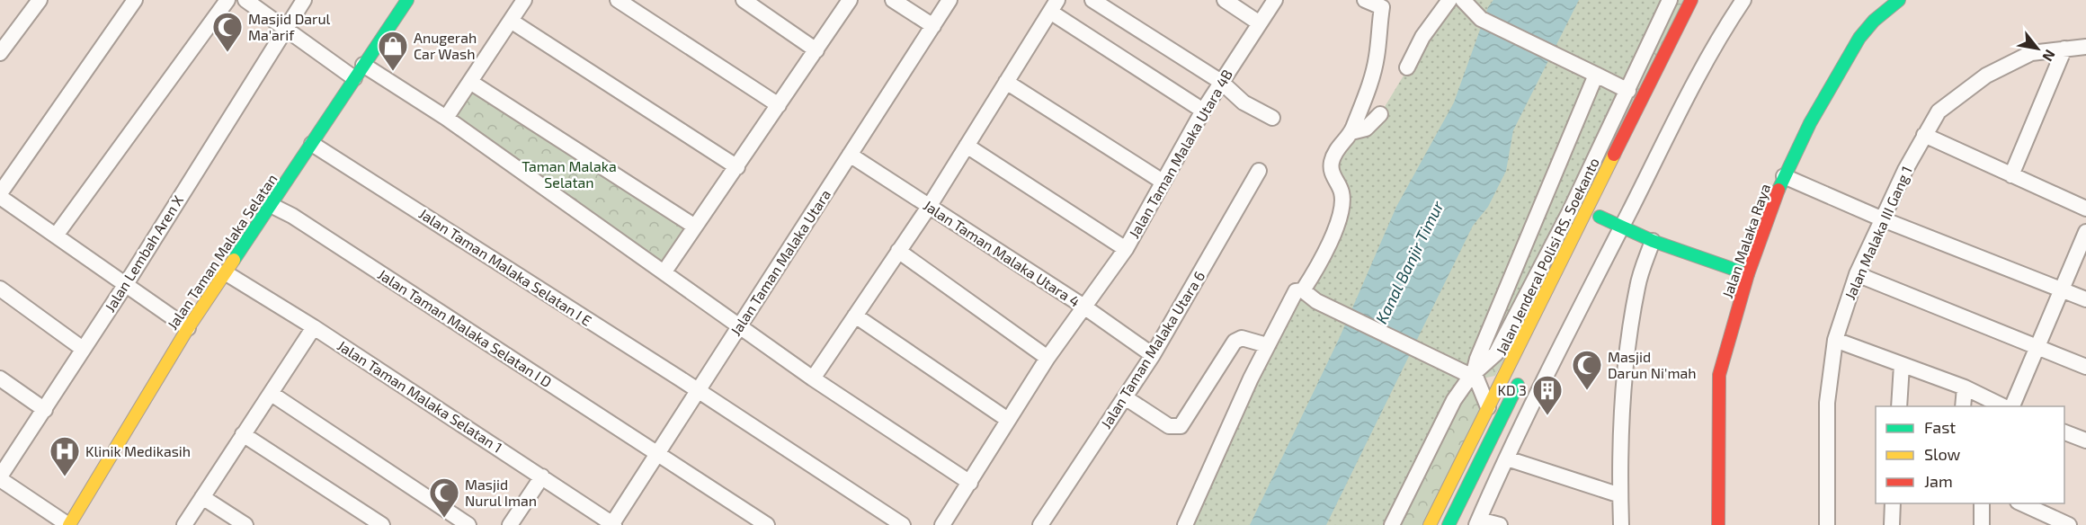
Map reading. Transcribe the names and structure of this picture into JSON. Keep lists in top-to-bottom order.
{
  "streets": {
    "street": [
      "Jalan Taman Malaka Utara 4B",
      "Jalan Malaka III Gang 1",
      "Jalan Malaka Raya",
      "Jalan Taman Malaka Selatan",
      "Jalan Lembah Aren X",
      "Jalan Taman Malaka Utara 4",
      "Jalan Jenderal Polisi RS. Soekanto",
      "Jalan Taman Malaka Utara",
      "Jalan Taman Malaka Selatan I E",
      "Jalan Taman Malaka Selatan I D",
      "Jalan Taman Malaka Utara 6",
      "Jalan Taman Malaka Selatan 1"
    ]
  },
  "crossings": [
    ["Jalan Taman Malaka Utara 4B", "Jalan Taman Malaka Utara 4"],
    ["Jalan Taman Malaka Selatan", "Jalan Taman Malaka Selatan I E"],
    ["Jalan Taman Malaka Selatan", "Jalan Taman Malaka Selatan I D"],
    ["Jalan Taman Malaka Selatan", "Jalan Taman Malaka Selatan 1"],
    ["Jalan Taman Malaka Utara 4", "Jalan Taman Malaka Utara"],
    ["Jalan Taman Malaka Utara 4", "Jalan Taman Malaka Utara 6"],
    ["Jalan Taman Malaka Utara", "Jalan Taman Malaka Selatan I E"],
    ["Jalan Taman Malaka Utara", "Jalan Taman Malaka Selatan I D"],
    ["Jalan Taman Malaka Utara", "Jalan Taman Malaka Selatan 1"]
  ],
  "water": ["Kanal Banjir Timur"],
  "parks": ["Taman Malaka Selatan"],
  "places": {
    "mosque": ["Masjid Darul Ma'arif", "Masjid Darun Ni'mah", "Masjid Nurul Iman"],
    "shop": ["Anugerah Car Wash"],
    "building": ["KD 3"],
    "hospital": ["Klinik Medikasih"]
  },
  "legend": ["Fast", "Slow", "Jam"],
  "north": "bottom right"
}
